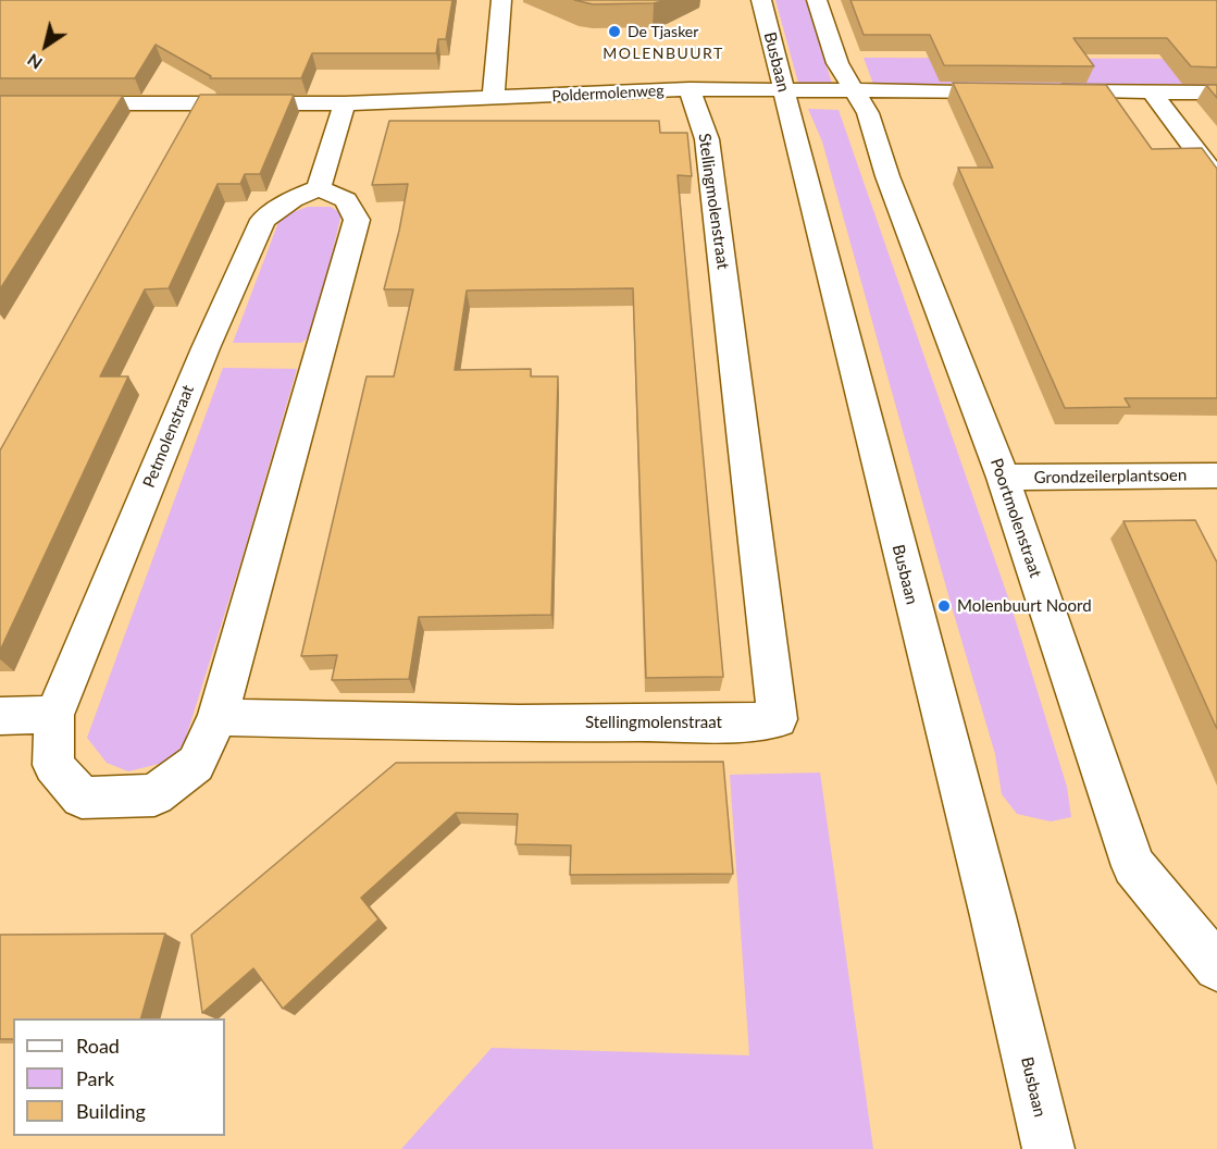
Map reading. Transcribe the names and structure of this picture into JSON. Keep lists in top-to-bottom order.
{
  "streets": {
    "street": [
      "Busbaan",
      "Poldermolenweg",
      "Stellingmolenstraat",
      "Petmolenstraat",
      "Grondzeilerplantsoen",
      "Poortmolenstraat"
    ]
  },
  "crossings": [
    ["Busbaan", "Poldermolenweg"],
    ["Poldermolenweg", "Stellingmolenstraat"],
    ["Poldermolenweg", "Poortmolenstraat"],
    ["Grondzeilerplantsoen", "Poortmolenstraat"]
  ],
  "districts": ["MOLENBUURT"],
  "places": ["De Tjasker", "Molenbuurt Noord"],
  "legend": ["Road", "Park", "Building"],
  "north": "bottom left"
}
